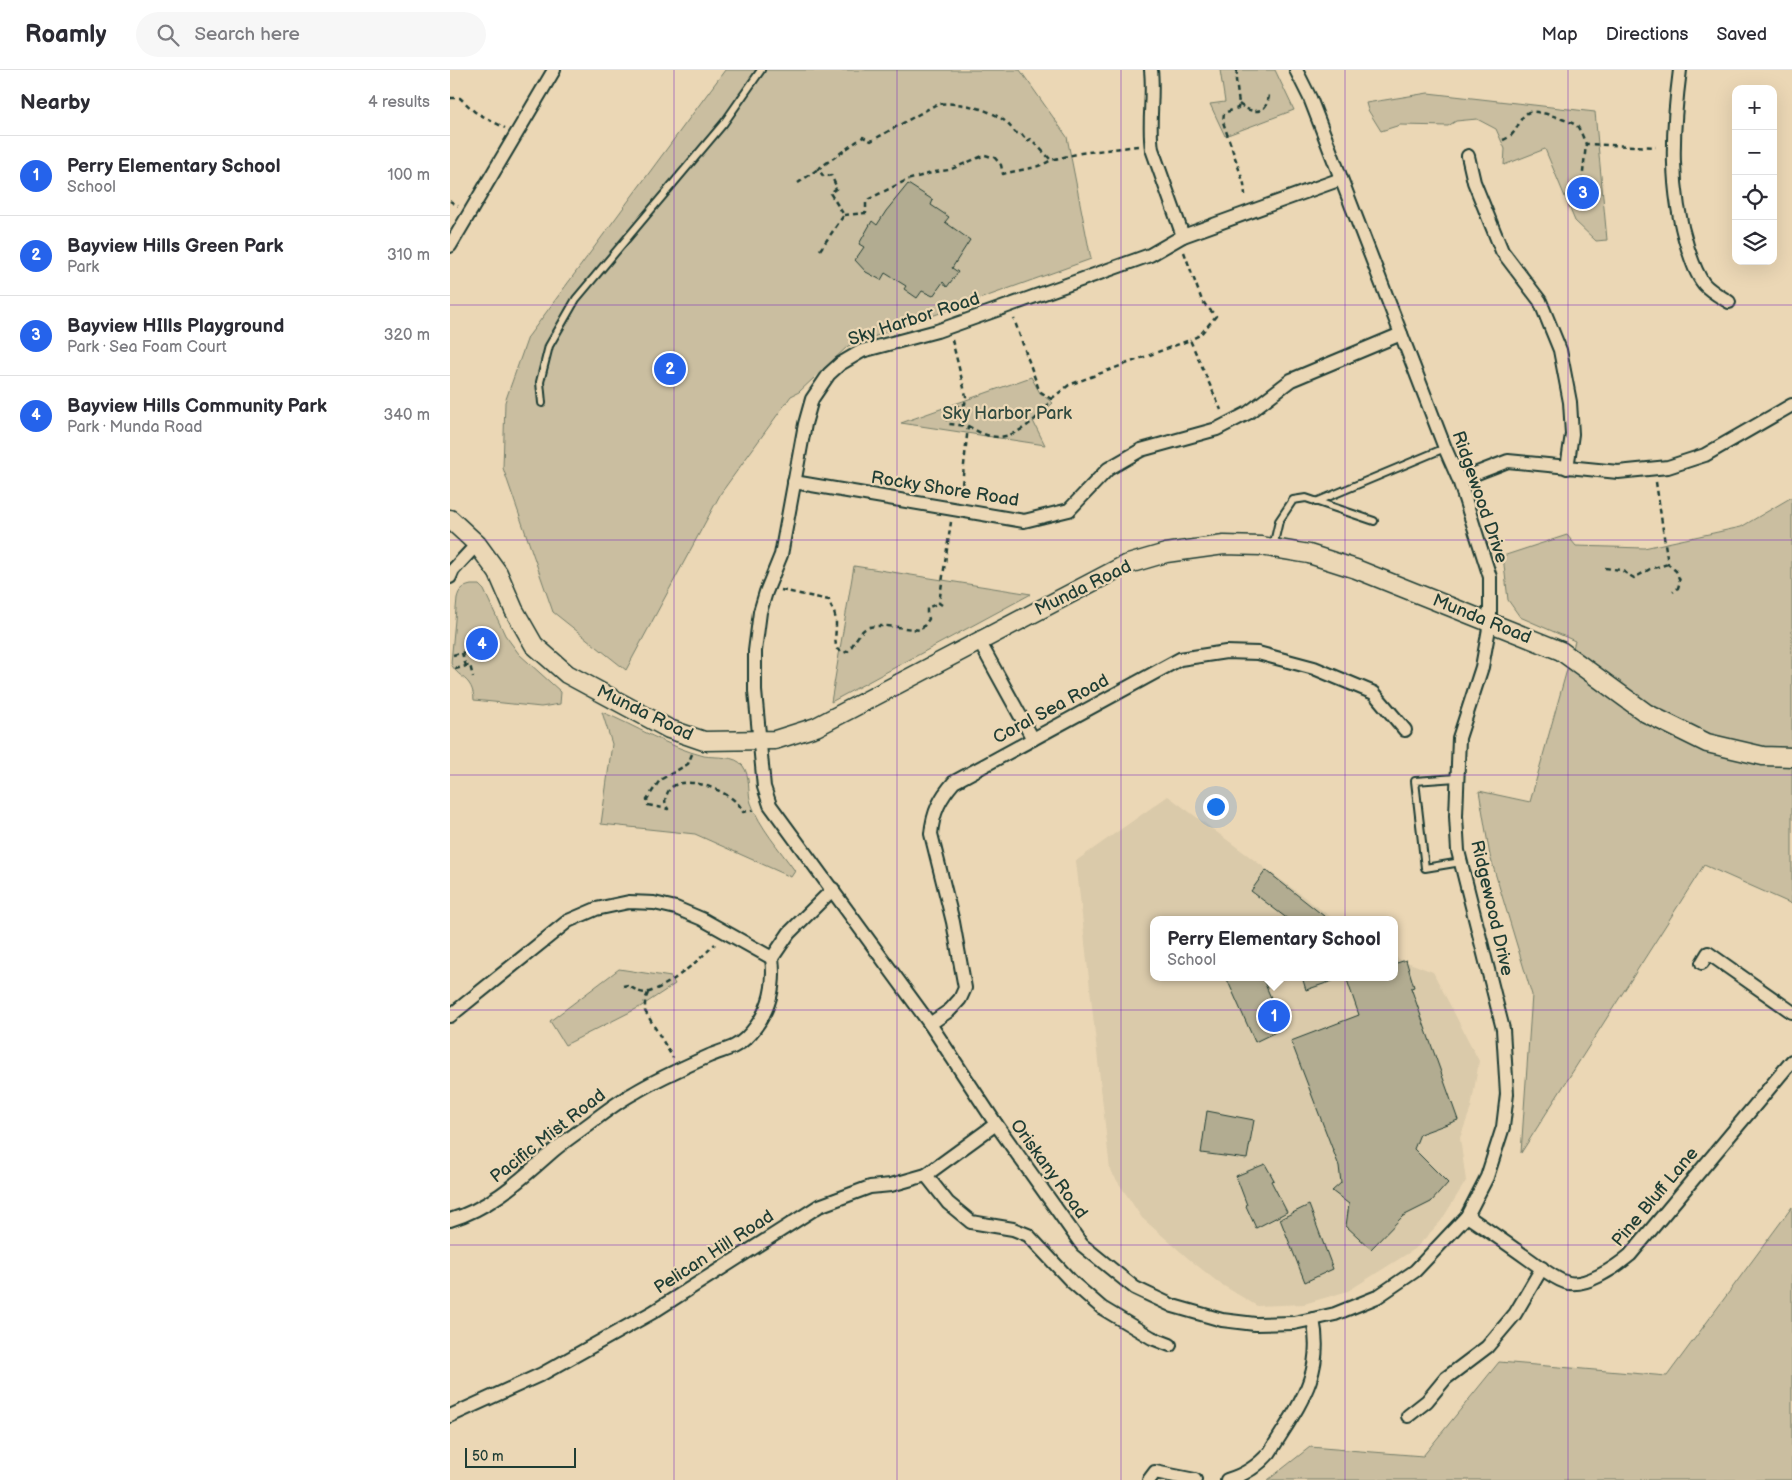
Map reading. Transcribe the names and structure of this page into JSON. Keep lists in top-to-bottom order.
{
  "streets": {
    "street": [
      "Sky Harbor Road",
      "Rocky Shore Road",
      "Ridgewood Drive",
      "Munda Road",
      "Coral Sea Road",
      "Pacific Mist Road",
      "Oriskany Road",
      "Pine Bluff Lane",
      "Pelican Hill Road"
    ]
  },
  "crossings": [
    ["Sky Harbor Road", "Rocky Shore Road"],
    ["Sky Harbor Road", "Ridgewood Drive"],
    ["Sky Harbor Road", "Munda Road"],
    ["Sky Harbor Road", "Oriskany Road"],
    ["Rocky Shore Road", "Ridgewood Drive"],
    ["Ridgewood Drive", "Munda Road"],
    ["Ridgewood Drive", "Oriskany Road"],
    ["Ridgewood Drive", "Pine Bluff Lane"],
    ["Munda Road", "Oriskany Road"],
    ["Coral Sea Road", "Oriskany Road"],
    ["Oriskany Road", "Pine Bluff Lane"],
    ["Oriskany Road", "Pelican Hill Road"]
  ],
  "parks": ["Sky Harbor Park"],
  "scale_bar": "50 m",
  "page": {
    "header": "Roamly",
    "search": "Search here",
    "nav": ["Map", "Directions", "Saved"],
    "heading": ["Nearby", "4 results"],
    "map_buttons": ["+", "−"],
    "list": [
      {
        "mark": "1",
        "name": "Perry Elementary School",
        "note": "School",
        "value": "100 m"
      },
      {
        "mark": "2",
        "name": "Bayview Hills Green Park",
        "note": "Park",
        "value": "310 m"
      },
      {
        "mark": "3",
        "name": "Bayview HIlls Playground",
        "note": "Park · Sea Foam Court",
        "value": "320 m"
      },
      {
        "mark": "4",
        "name": "Bayview Hills Community Park",
        "note": "Park · Munda Road",
        "value": "340 m"
      }
    ],
    "pins": [
      "3",
      "2",
      "4",
      "1"
    ],
    "popup": ["Perry Elementary School", "School"],
    "scale": "50 m"
  }
}
